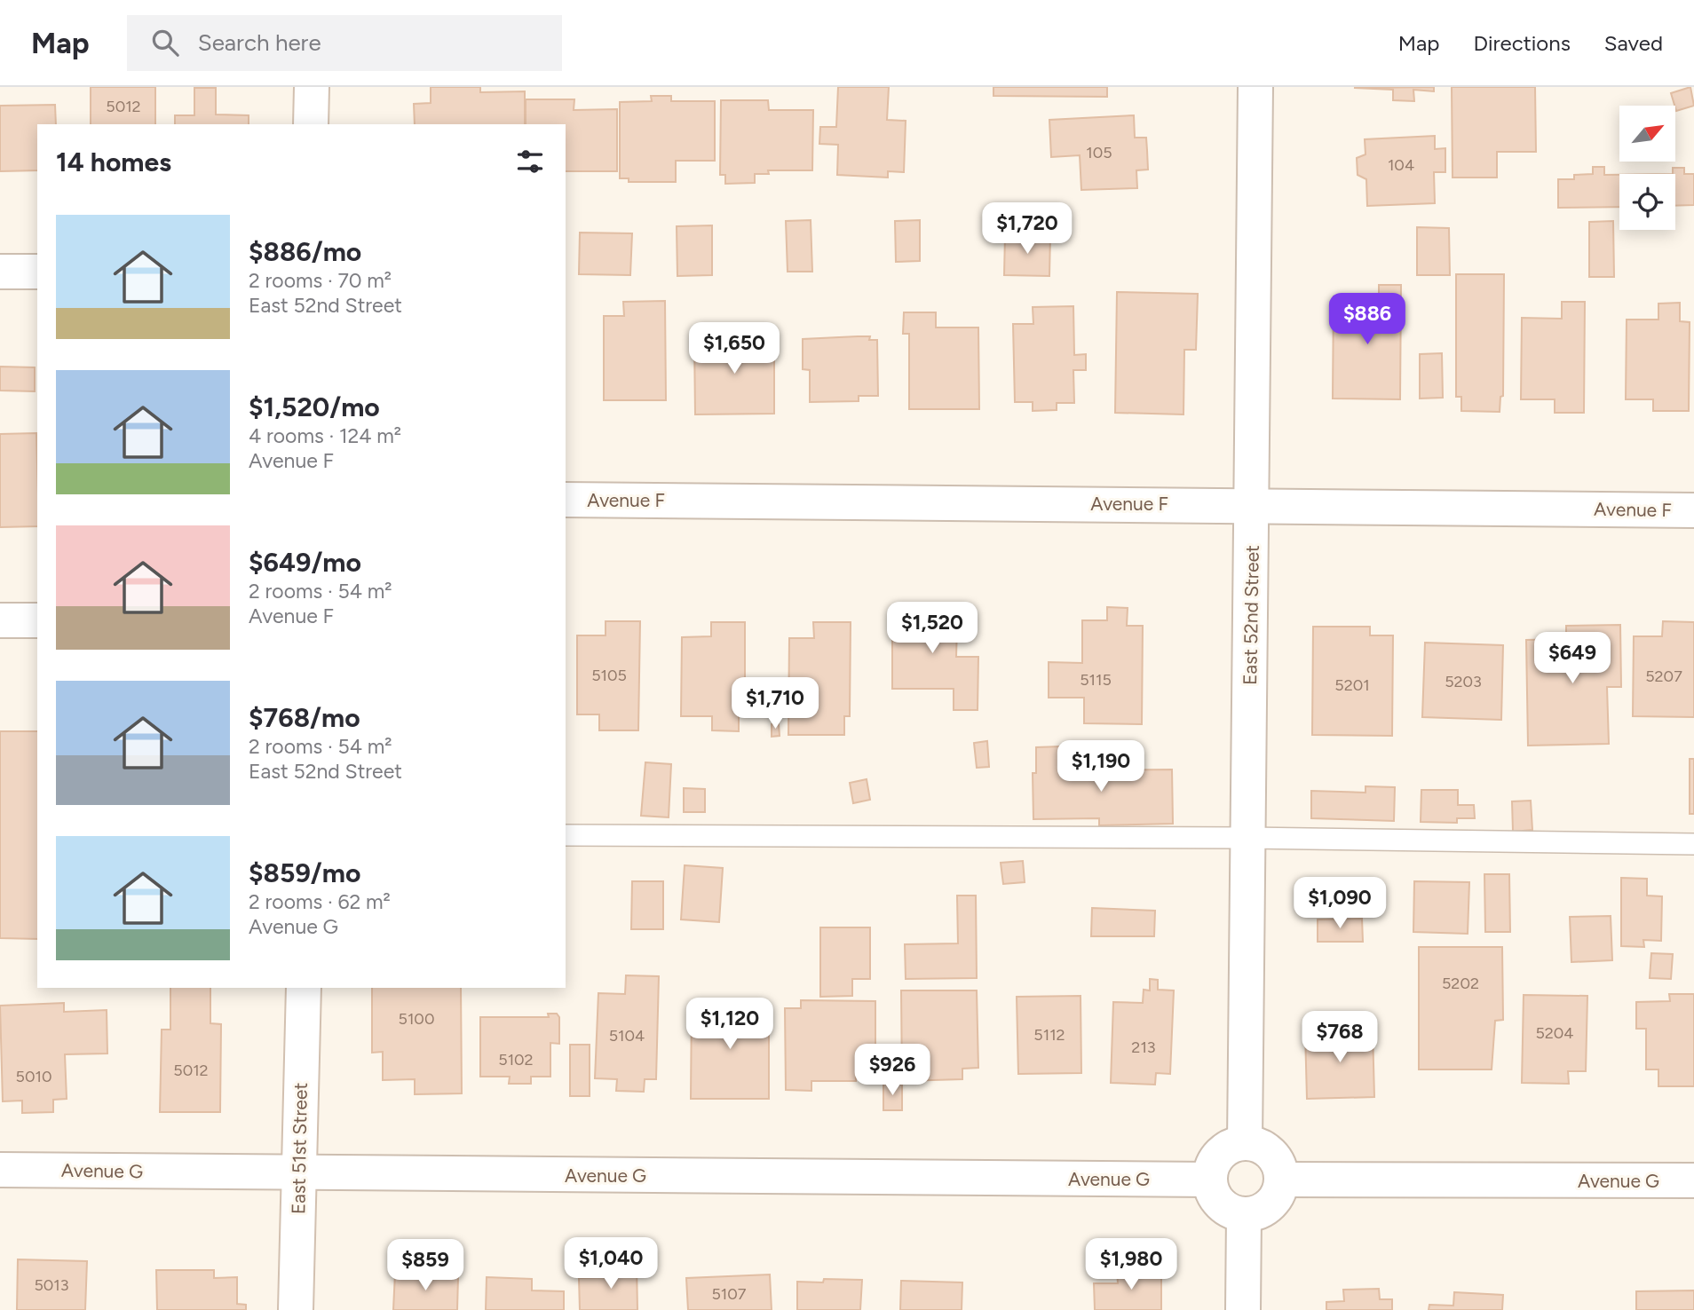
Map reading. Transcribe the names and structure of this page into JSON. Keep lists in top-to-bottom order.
{
  "streets": {
    "street": [
      "Avenue F",
      "East 52nd Street",
      "East 51st Street",
      "Avenue G"
    ]
  },
  "crossings": [
    ["Avenue F", "East 52nd Street"],
    ["East 52nd Street", "Avenue G"],
    ["East 51st Street", "Avenue G"]
  ],
  "house_numbers": [
    "5012",
    "105",
    "104",
    "5105",
    "5207",
    "5115",
    "5203",
    "5201",
    "5202",
    "5100",
    "5204",
    "5112",
    "5104",
    "213",
    "5102",
    "5012",
    "5010",
    "5013",
    "5107"
  ],
  "north": "top right",
  "page": {
    "header": "Map",
    "search": "Search here",
    "nav": ["Map", "Directions", "Saved"],
    "heading": "14 homes",
    "list": [
      {
        "name": "$886/mo",
        "note": "2 rooms · 70 m² · East 52nd Street"
      },
      {
        "name": "$1,520/mo",
        "note": "4 rooms · 124 m² · Avenue F"
      },
      {
        "name": "$649/mo",
        "note": "2 rooms · 54 m² · Avenue F"
      },
      {
        "name": "$768/mo",
        "note": "2 rooms · 54 m² · East 52nd Street"
      },
      {
        "name": "$859/mo",
        "note": "2 rooms · 62 m² · Avenue G"
      }
    ],
    "price": [
      "$1,720",
      "$886",
      "$1,650",
      "$1,520",
      "$649",
      "$1,710",
      "$1,190",
      "$1,090",
      "$1,120",
      "$768",
      "$926",
      "$1,040",
      "$1,980",
      "$859"
    ]
  }
}
